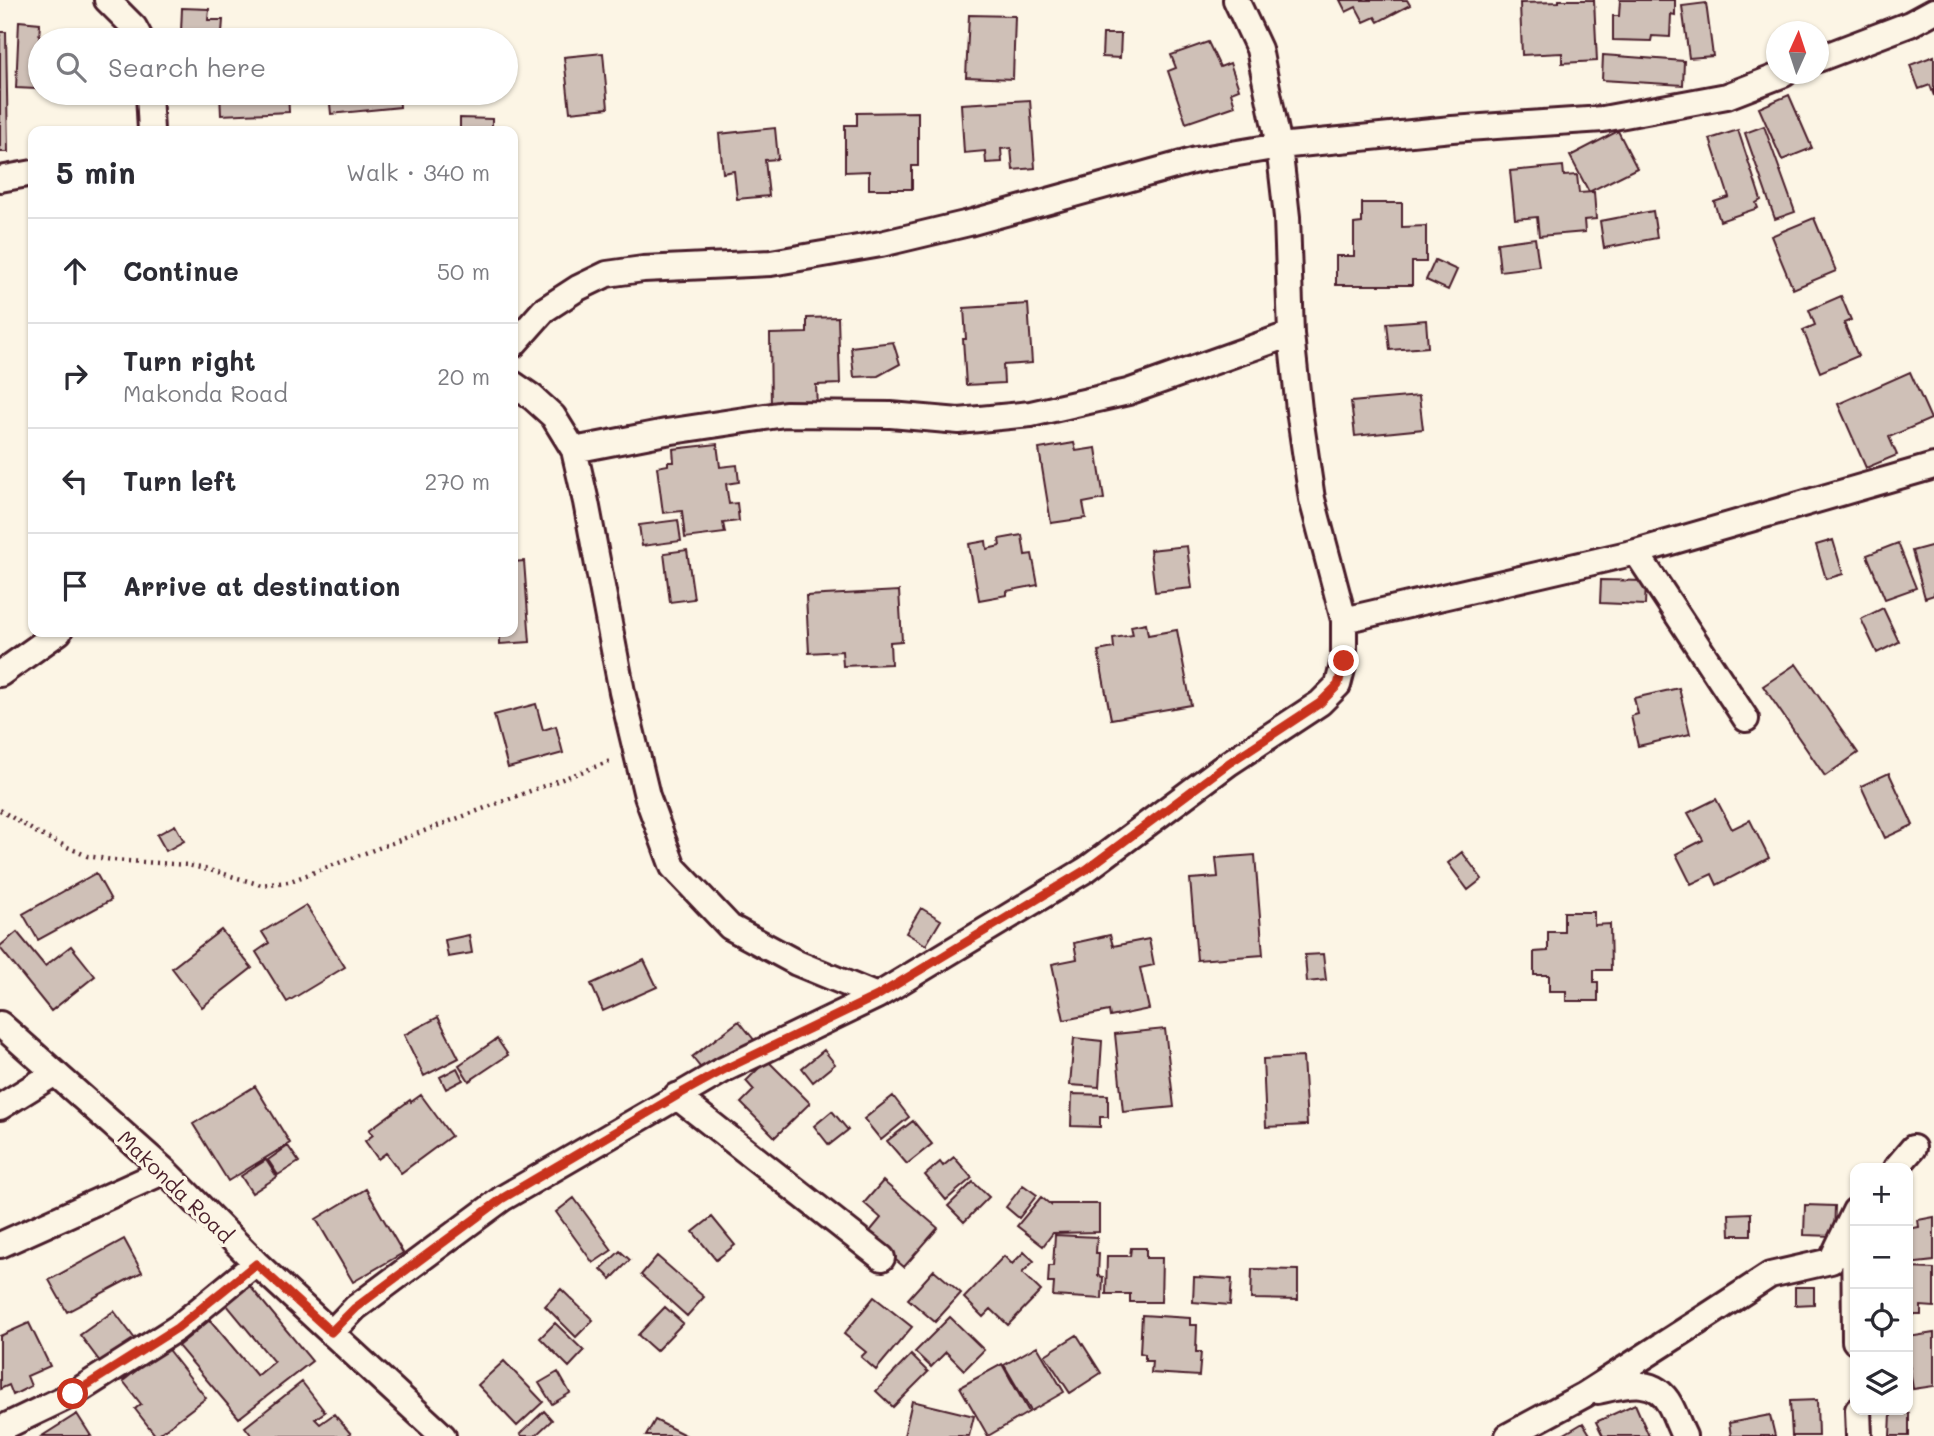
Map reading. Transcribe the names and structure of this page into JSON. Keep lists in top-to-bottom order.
{
  "streets": {
    "street": ["Makonda Road"]
  },
  "north": "top",
  "page": {
    "search": "Search here",
    "heading": ["5 min", "Walk · 340 m"],
    "list": [
      ["Continue", "50 m"],
      ["Turn right", "Makonda Road", "20 m"],
      ["Turn left", "270 m"],
      "Arrive at destination"
    ],
    "map_buttons": ["+", "−"]
  }
}
